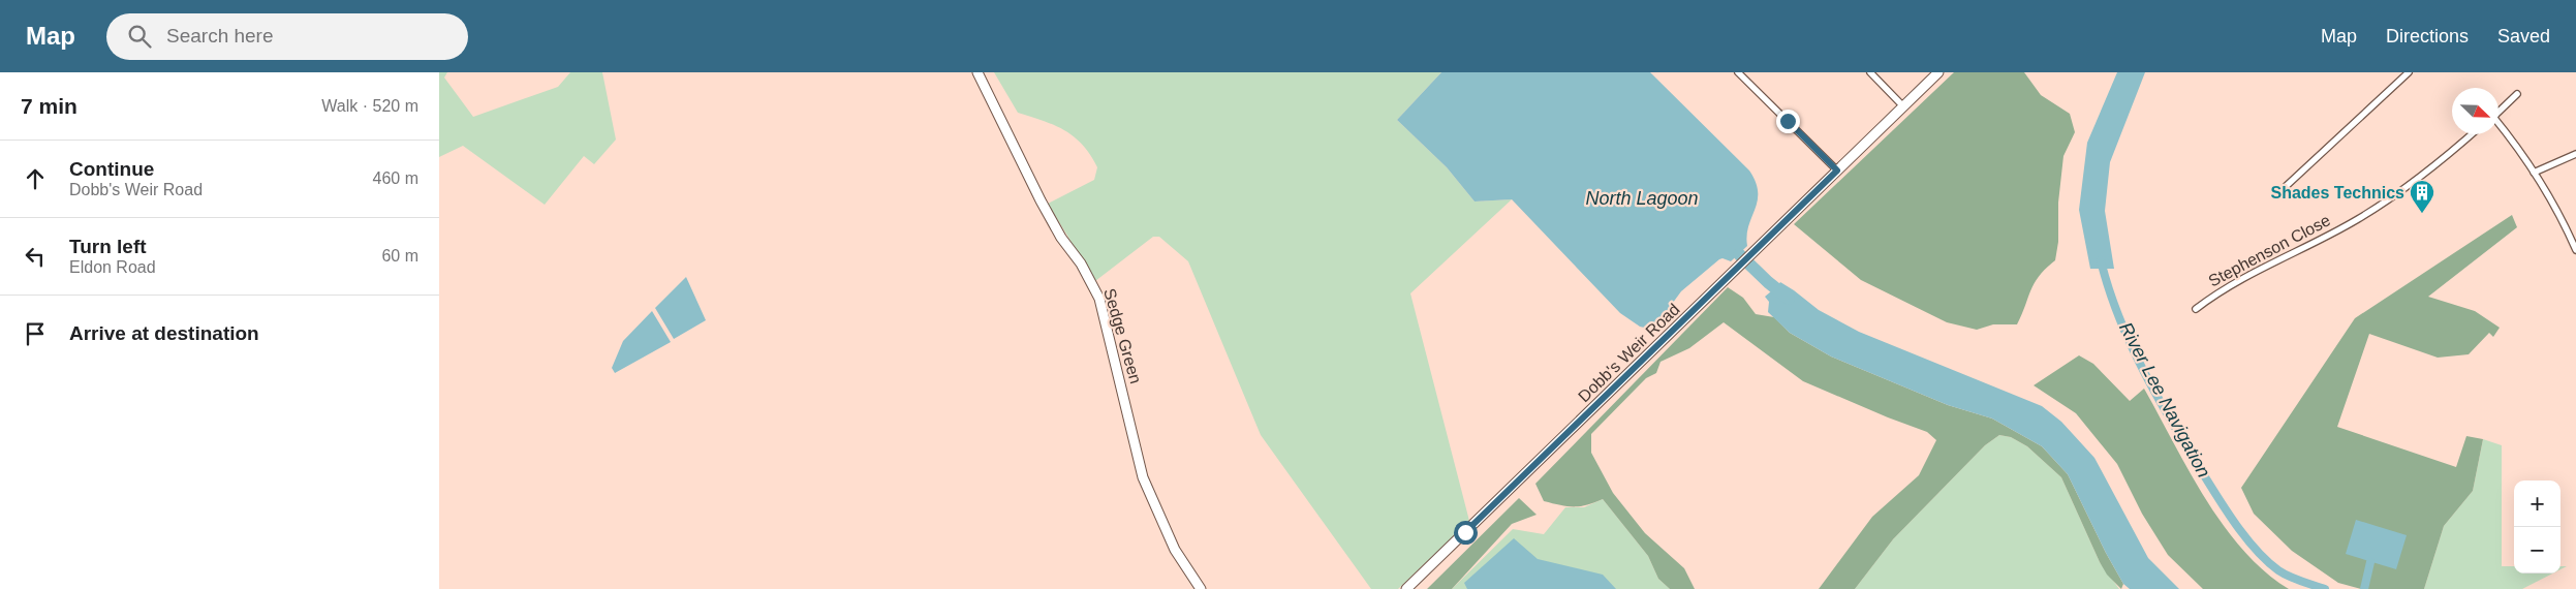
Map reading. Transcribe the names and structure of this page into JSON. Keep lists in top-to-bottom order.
{
  "streets": {
    "street": ["Stephenson Close", "Sedge Green", "Dobb's Weir Road"]
  },
  "water": ["North Lagoon", "River Lee Navigation"],
  "places": {
    "building": ["Shades Technics"]
  },
  "north": "bottom right",
  "page": {
    "header": "Map",
    "search": "Search here",
    "nav": ["Map", "Directions", "Saved"],
    "heading": ["7 min", "Walk · 520 m"],
    "list": [
      ["Continue", "Dobb's Weir Road", "460 m"],
      ["Turn left", "Eldon Road", "60 m"],
      "Arrive at destination"
    ],
    "map_buttons": ["+", "−"]
  }
}
